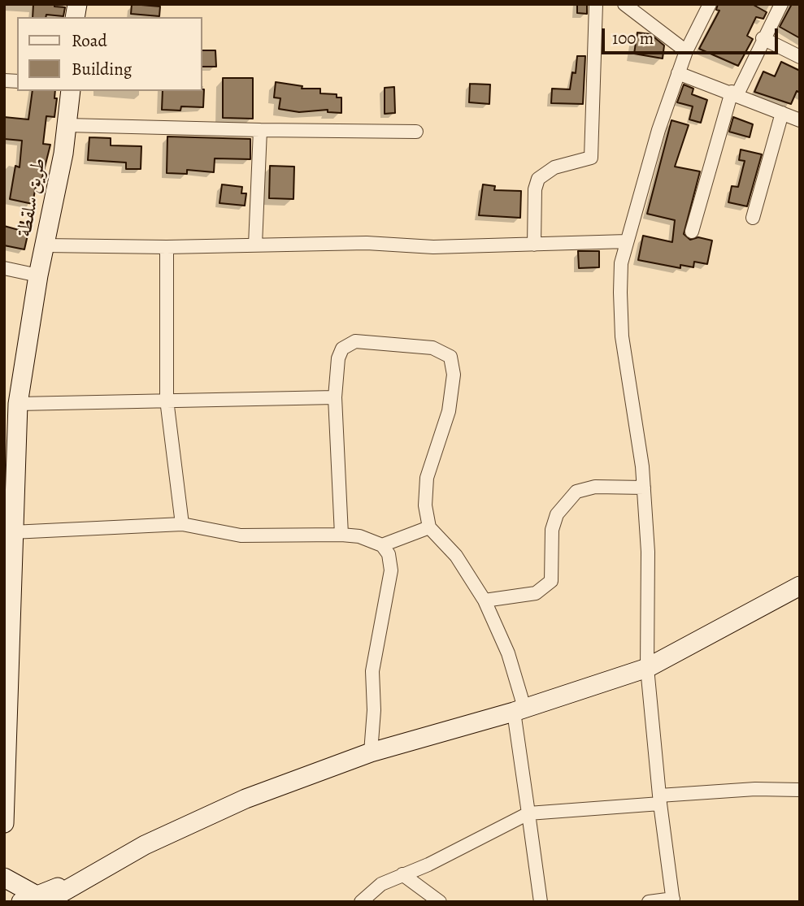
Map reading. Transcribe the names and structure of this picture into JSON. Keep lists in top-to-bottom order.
{
  "streets": {
    "street": ["طريق سلقطة"]
  },
  "legend": ["Road", "Building"],
  "scale_bar": "100 m"
}
